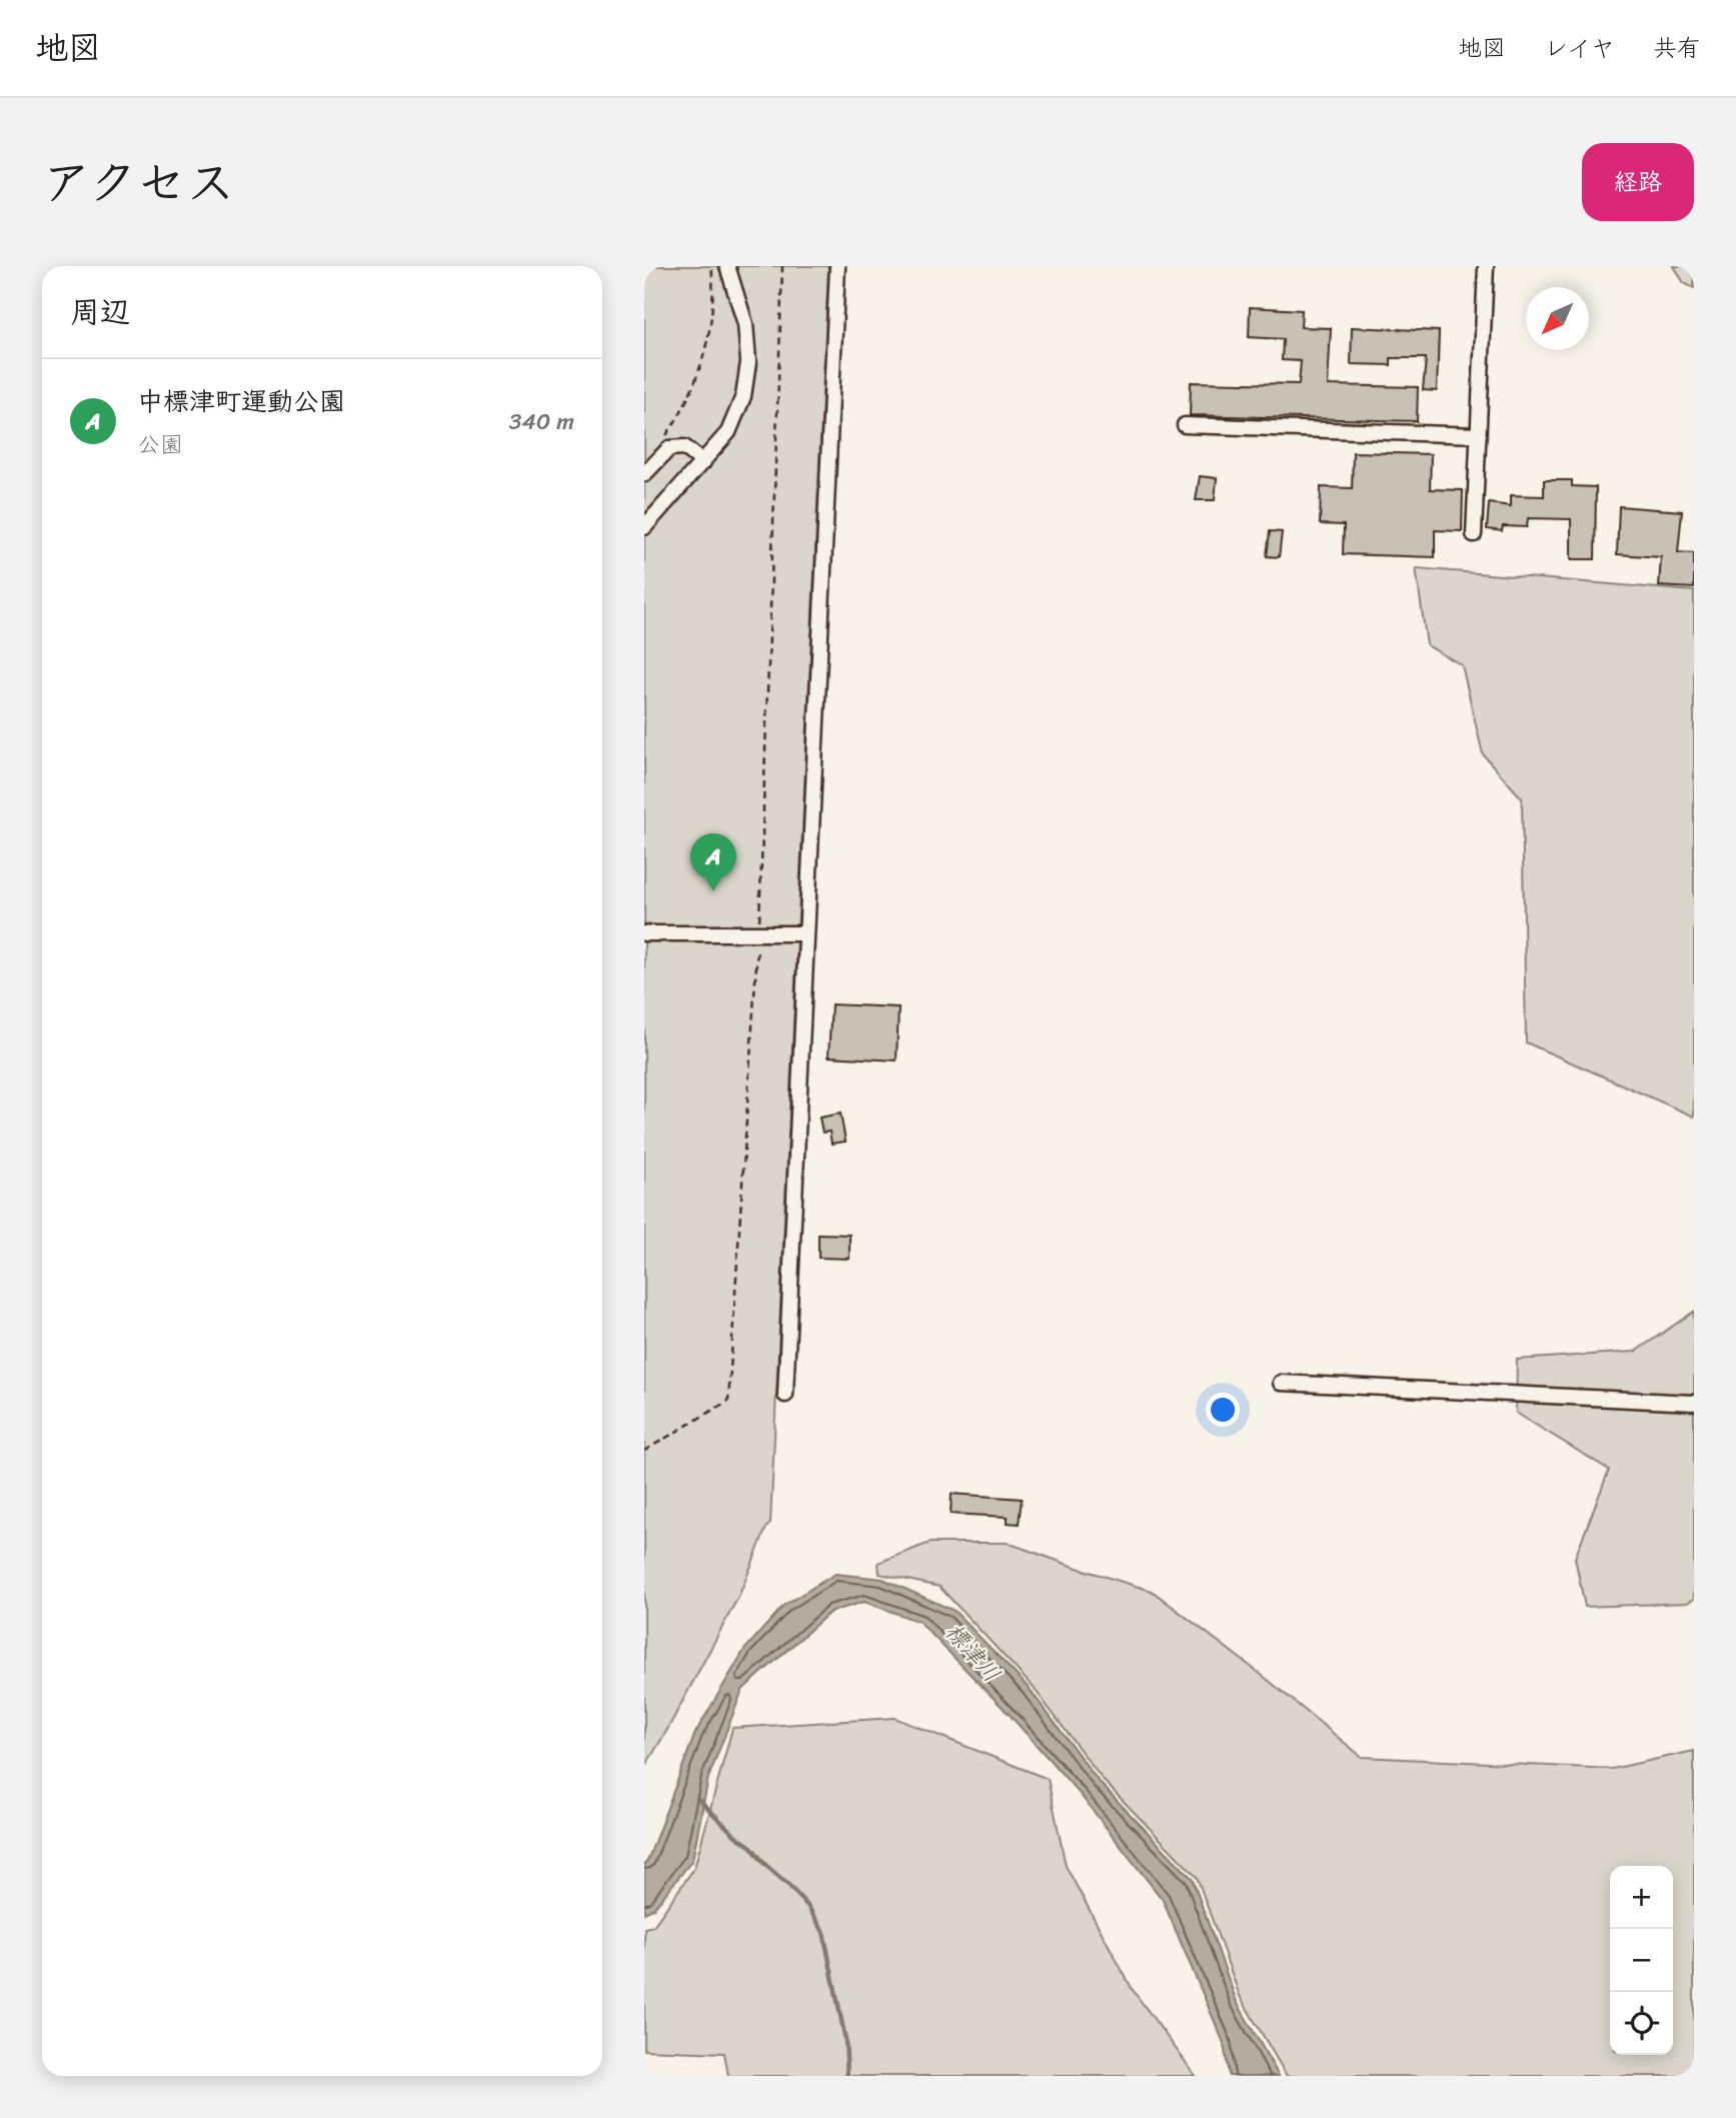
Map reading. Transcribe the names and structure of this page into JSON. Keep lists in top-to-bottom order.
{
  "water": ["標津川"],
  "north": "bottom left",
  "page": {
    "header": "地図",
    "nav": ["地図", "レイヤ", "共有"],
    "title": "アクセス",
    "buttons": "経路",
    "heading": "周辺",
    "list": [
      {
        "mark": "A",
        "name": "中標津町運動公園",
        "note": "公園",
        "value": "340 m"
      }
    ],
    "pins": "A",
    "map_buttons": ["+", "−"]
  }
}
